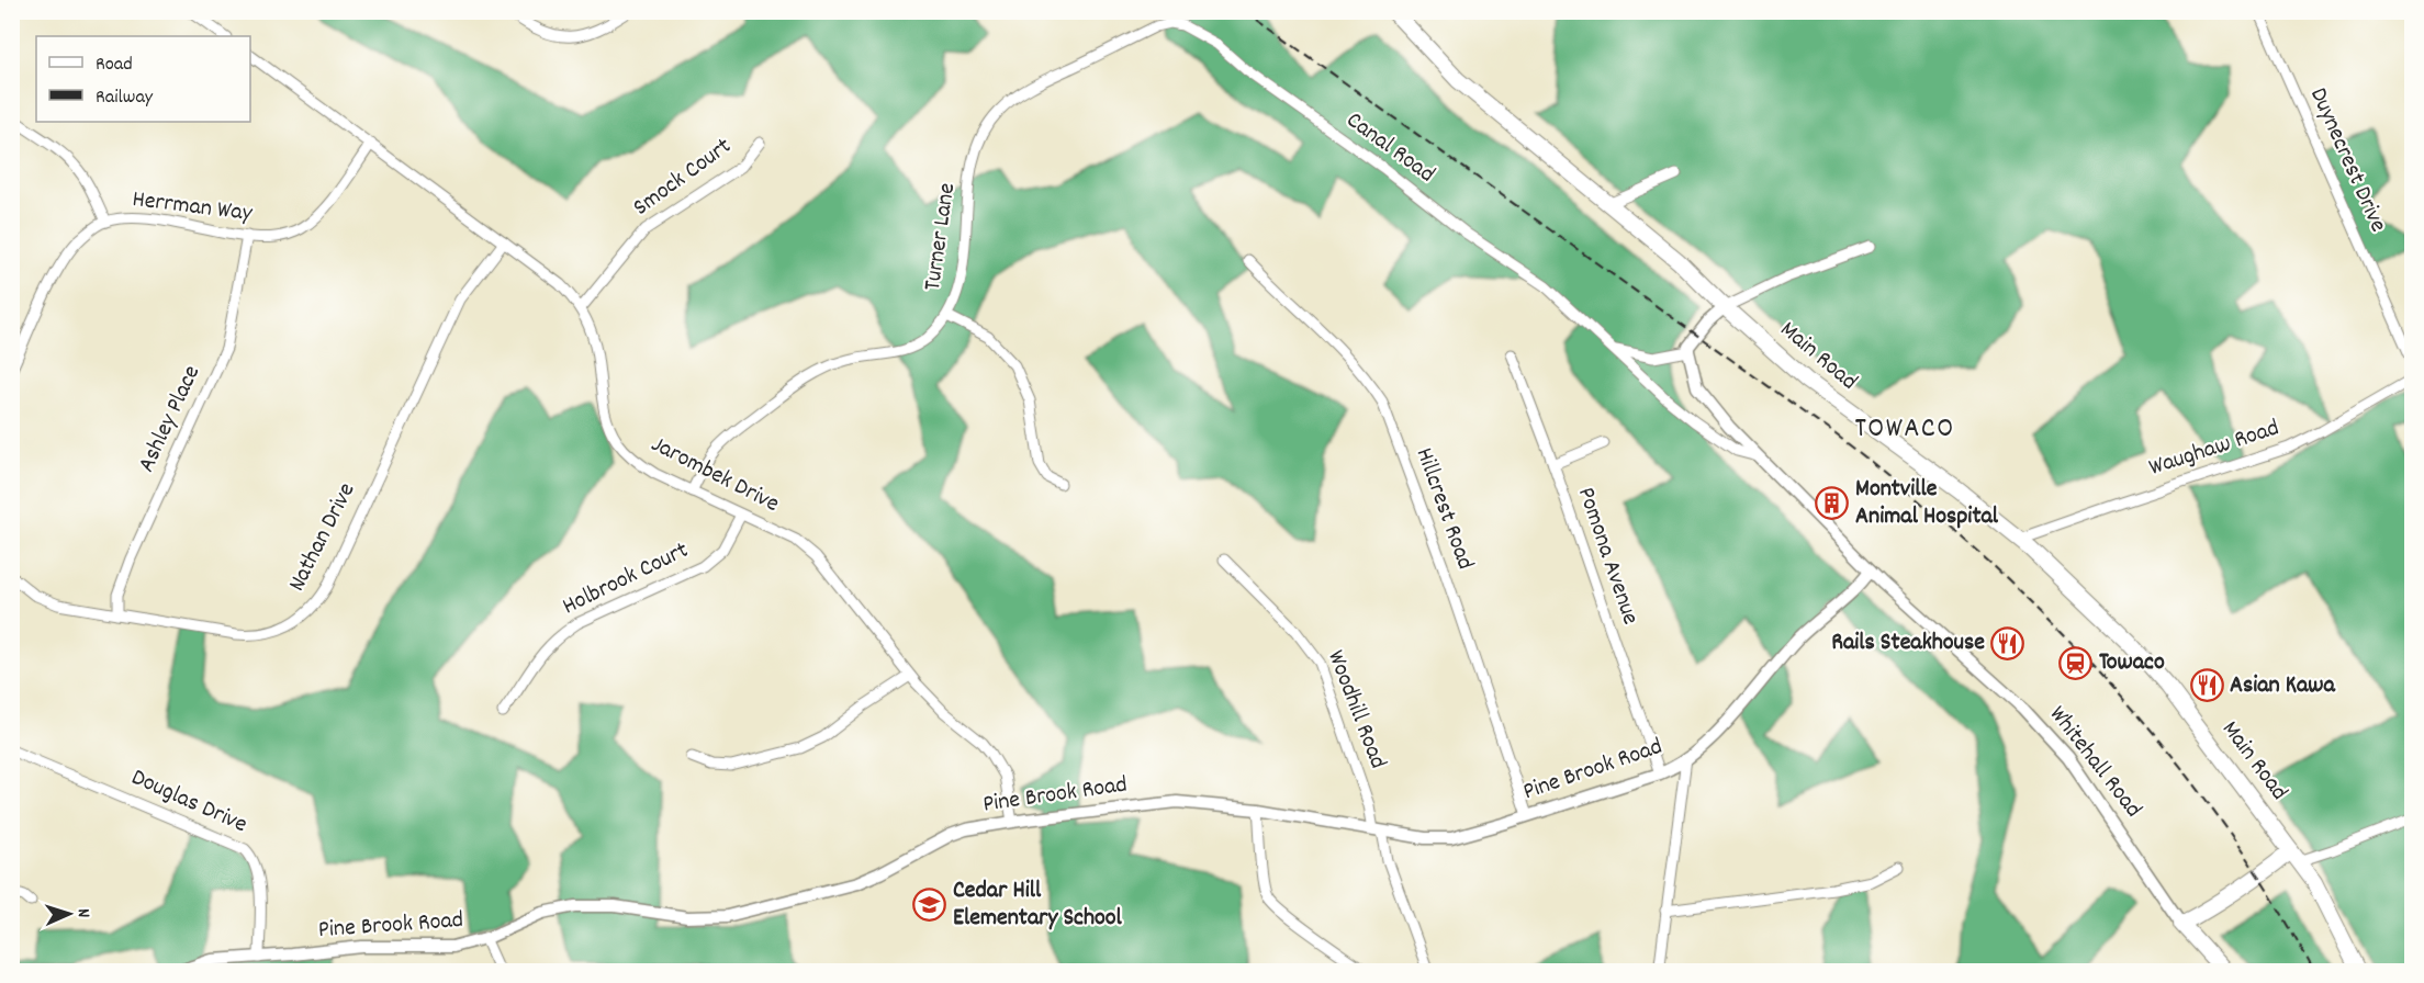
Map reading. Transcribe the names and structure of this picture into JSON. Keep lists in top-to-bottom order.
{
  "streets": {
    "main road": ["Main Road", "Whitehall Road"],
    "street": [
      "Canal Road",
      "Duynecrest Drive",
      "Smock Court",
      "Herrman Way",
      "Turner Lane",
      "Ashley Place",
      "Waughaw Road",
      "Jarombek Drive",
      "Hillcrest Road",
      "Nathan Drive",
      "Pomona Avenue",
      "Holbrook Court",
      "Woodhill Road",
      "Pine Brook Road",
      "Douglas Drive"
    ]
  },
  "crossings": [
    ["Canal Road", "Turner Lane"],
    ["Canal Road", "Whitehall Road"],
    ["Smock Court", "Jarombek Drive"],
    ["Herrman Way", "Ashley Place"],
    ["Herrman Way", "Jarombek Drive"],
    ["Turner Lane", "Jarombek Drive"],
    ["Main Road", "Waughaw Road"],
    ["Ashley Place", "Nathan Drive"],
    ["Jarombek Drive", "Nathan Drive"],
    ["Jarombek Drive", "Holbrook Court"],
    ["Jarombek Drive", "Pine Brook Road"],
    ["Hillcrest Road", "Pine Brook Road"],
    ["Pomona Avenue", "Pine Brook Road"],
    ["Woodhill Road", "Pine Brook Road"],
    ["Whitehall Road", "Pine Brook Road"],
    ["Pine Brook Road", "Douglas Drive"]
  ],
  "districts": ["TOWACO"],
  "places": {
    "building": ["Montville Animal Hospital"],
    "restaurant": ["Rails Steakhouse", "Asian Kawa"],
    "station": ["Towaco"],
    "school or university": ["Cedar Hill Elementary School"]
  },
  "legend": ["Road", "Railway"],
  "north": "right"
}
